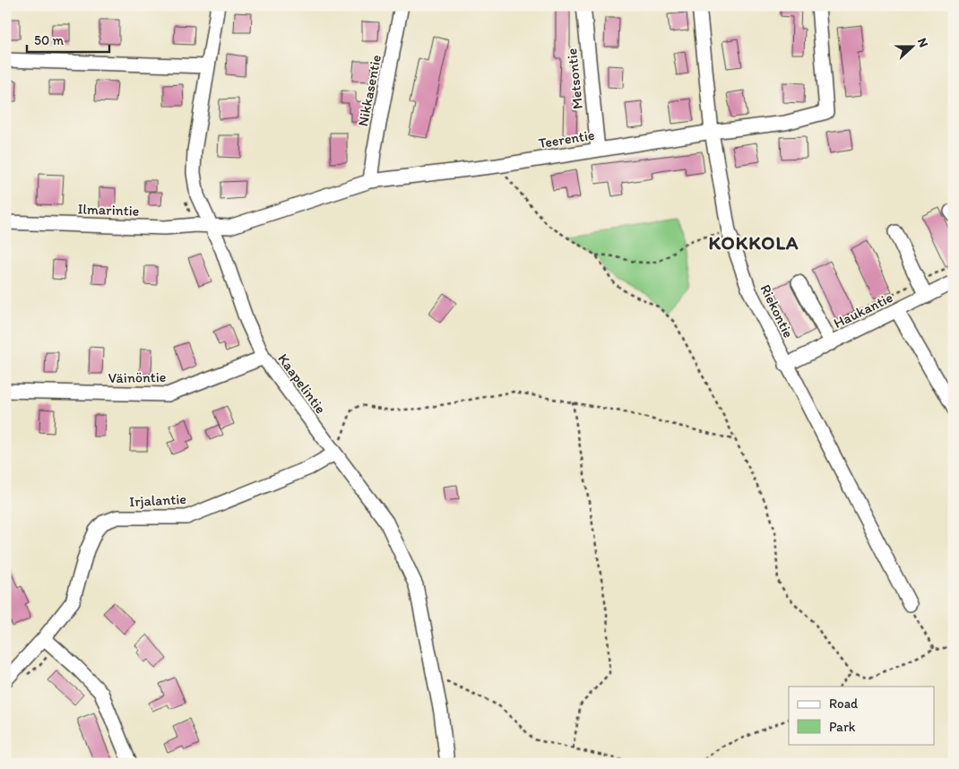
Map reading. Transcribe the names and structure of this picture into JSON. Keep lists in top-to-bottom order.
{
  "streets": {
    "street": [
      "Metsontie",
      "Nikkasentie",
      "Teerentie",
      "Ilmarintie",
      "Haukantie",
      "Riekontie",
      "Väinöntie",
      "Kaapelintie",
      "Irjalantie"
    ]
  },
  "crossings": [
    ["Metsontie", "Teerentie"],
    ["Nikkasentie", "Teerentie"],
    ["Teerentie", "Ilmarintie"],
    ["Teerentie", "Riekontie"],
    ["Teerentie", "Kaapelintie"],
    ["Ilmarintie", "Kaapelintie"],
    ["Haukantie", "Riekontie"],
    ["Väinöntie", "Kaapelintie"],
    ["Kaapelintie", "Irjalantie"]
  ],
  "districts": ["KOKKOLA"],
  "legend": ["Road", "Park"],
  "scale_bar": "50 m",
  "north": "right"
}
